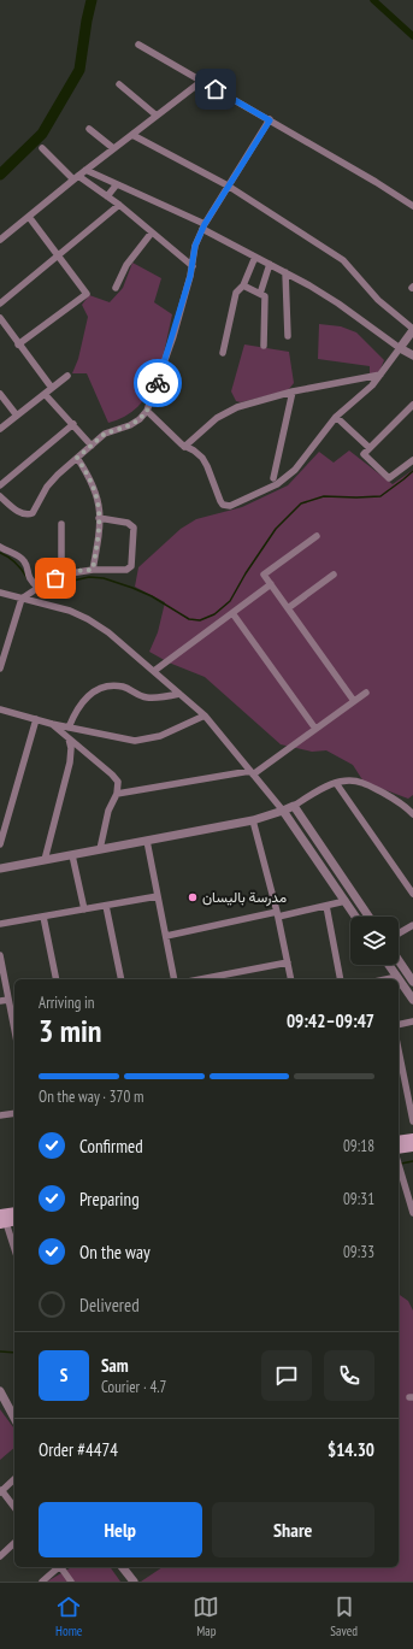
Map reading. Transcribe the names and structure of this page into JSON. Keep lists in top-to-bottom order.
{
  "places": ["مدرسة بالیسان"],
  "page": {
    "heading": ["3 min", "Arriving in", "09:42–09:47"],
    "panel": [
      "Sam",
      "Courier · 4.7",
      "Order #4474",
      "$14.30"
    ],
    "bar": "On the way · 370 m",
    "list": [
      ["Confirmed", "09:18"],
      ["Preparing", "09:31"],
      ["On the way", "09:33"],
      "Delivered"
    ],
    "round": "S",
    "buttons": ["Help", "Share"],
    "tabs": ["Home", "Map", "Saved"]
  }
}
